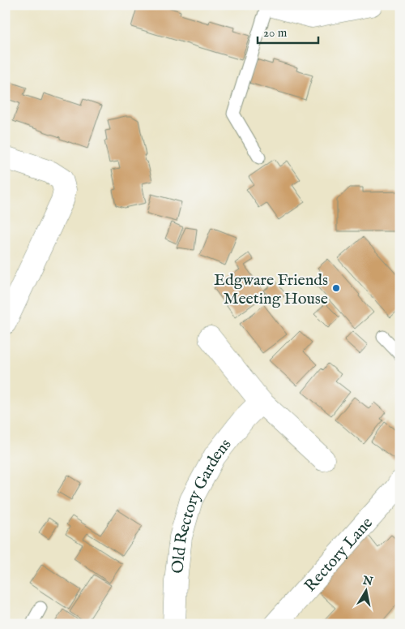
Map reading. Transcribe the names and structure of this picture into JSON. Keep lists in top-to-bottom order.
{
  "streets": {
    "street": ["Old Rectory Gardens", "Rectory Lane"]
  },
  "places": ["Edgware Friends Meeting House"],
  "scale_bar": "20 m",
  "north": "top"
}
